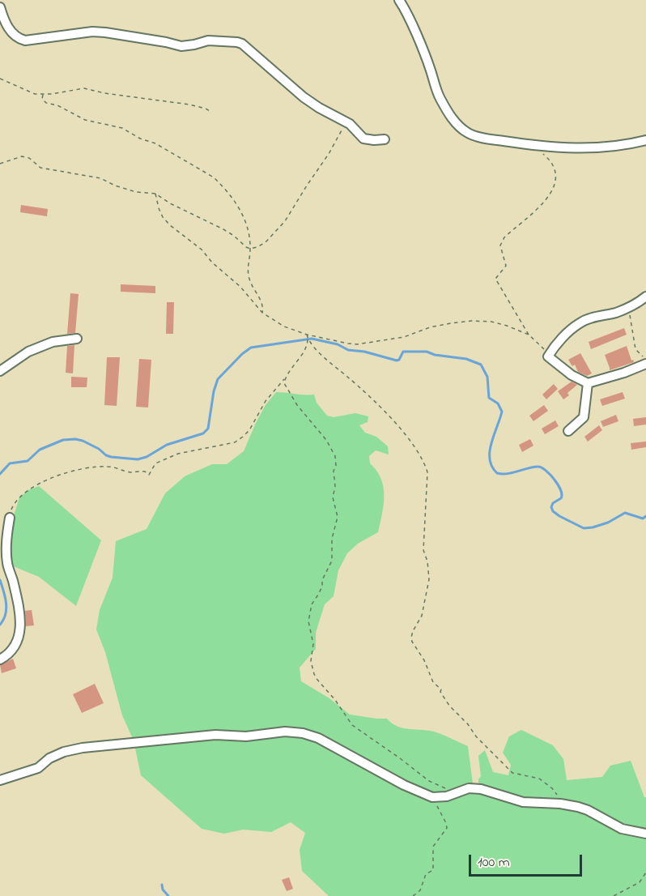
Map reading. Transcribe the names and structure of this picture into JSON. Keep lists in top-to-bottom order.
{
  "scale_bar": "100 m"
}
